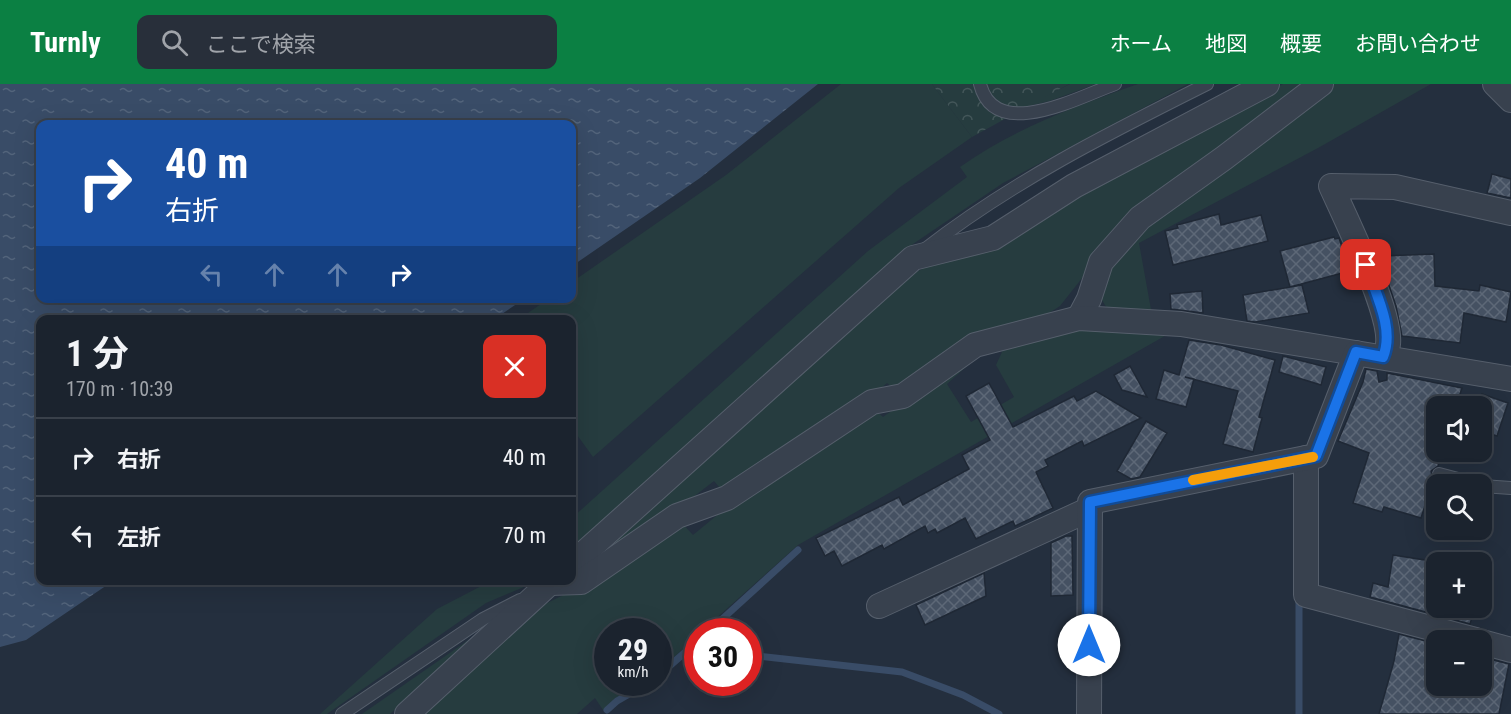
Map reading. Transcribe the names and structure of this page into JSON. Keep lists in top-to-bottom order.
{
  "page": {
    "header": "Turnly",
    "search": "ここで検索",
    "nav": [
      "ホーム",
      "地図",
      "概要",
      "お問い合わせ"
    ],
    "turn": ["40 m", "右折"],
    "heading": ["1 分", "170 m · 10:39"],
    "map_buttons": ["+", "−"],
    "list": [
      {
        "name": "右折",
        "value": "40 m"
      },
      {
        "name": "左折",
        "value": "70 m"
      }
    ],
    "speed": "29 km/h",
    "limit": "30"
  }
}
